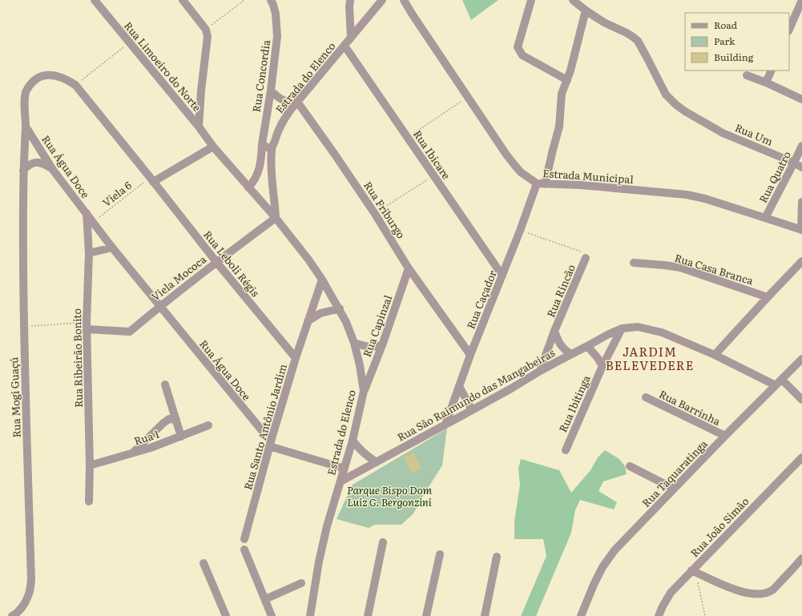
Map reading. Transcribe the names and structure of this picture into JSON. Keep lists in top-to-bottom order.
{
  "streets": {
    "street": [
      "Rua Limoeiro do Norte",
      "Rua Concordia",
      "Estrada do Elenco",
      "Rua Um",
      "Rua Ibicare",
      "Rua Água Doce",
      "Estrada Municipal",
      "Rua Quatro",
      "Rua Friburgo",
      "Rua Leboli Régis",
      "Rua Casa Branca",
      "Viela Mococa",
      "Rua Rincão",
      "Rua Caçador",
      "Rua Capinzal",
      "Rua Ribeirão Bonito",
      "Rua São Raimundo das Mangabeiras",
      "Rua Mogi Guaçú",
      "Rua Ibitinga",
      "Rua Barrinha",
      "Rua Santo Antônio Jardim",
      "Rua 1",
      "Rua Taquaratinga",
      "Rua João Simão"
    ],
    "path": ["Viela 6"]
  },
  "crossings": [
    ["Rua Limoeiro do Norte", "Estrada do Elenco"],
    ["Estrada do Elenco", "Rua Ibicare"],
    ["Estrada do Elenco", "Rua Friburgo"],
    ["Estrada do Elenco", "Viela Mococa"],
    ["Estrada do Elenco", "Rua Capinzal"],
    ["Estrada do Elenco", "Rua São Raimundo das Mangabeiras"],
    ["Estrada do Elenco", "Rua Santo Antônio Jardim"],
    ["Rua Um", "Rua Quatro"],
    ["Rua Um", "Rua Caçador"],
    ["Rua Ibicare", "Rua Caçador"],
    ["Rua Água Doce", "Viela 6"],
    ["Rua Água Doce", "Viela Mococa"],
    ["Rua Água Doce", "Rua Ribeirão Bonito"],
    ["Rua Água Doce", "Rua Mogi Guaçú"],
    ["Rua Água Doce", "Rua Santo Antônio Jardim"],
    ["Estrada Municipal", "Rua Quatro"],
    ["Estrada Municipal", "Rua Caçador"],
    ["Viela 6", "Rua Leboli Régis"],
    ["Rua Friburgo", "Rua Caçador"],
    ["Rua Friburgo", "Rua Capinzal"],
    ["Rua Leboli Régis", "Viela Mococa"],
    ["Rua Leboli Régis", "Rua Santo Antônio Jardim"],
    ["Viela Mococa", "Rua Ribeirão Bonito"],
    ["Rua Rincão", "Rua São Raimundo das Mangabeiras"],
    ["Rua Caçador", "Rua São Raimundo das Mangabeiras"],
    ["Rua Ribeirão Bonito", "Rua 1"],
    ["Rua São Raimundo das Mangabeiras", "Rua Ibitinga"],
    ["Rua São Raimundo das Mangabeiras", "Rua Taquaratinga"],
    ["Rua Barrinha", "Rua Taquaratinga"]
  ],
  "districts": ["JARDIM BELEVEDERE"],
  "parks": ["Parque Bispo Dom Luiz G. Bergonzini"],
  "legend": ["Road", "Park", "Building"]
}
